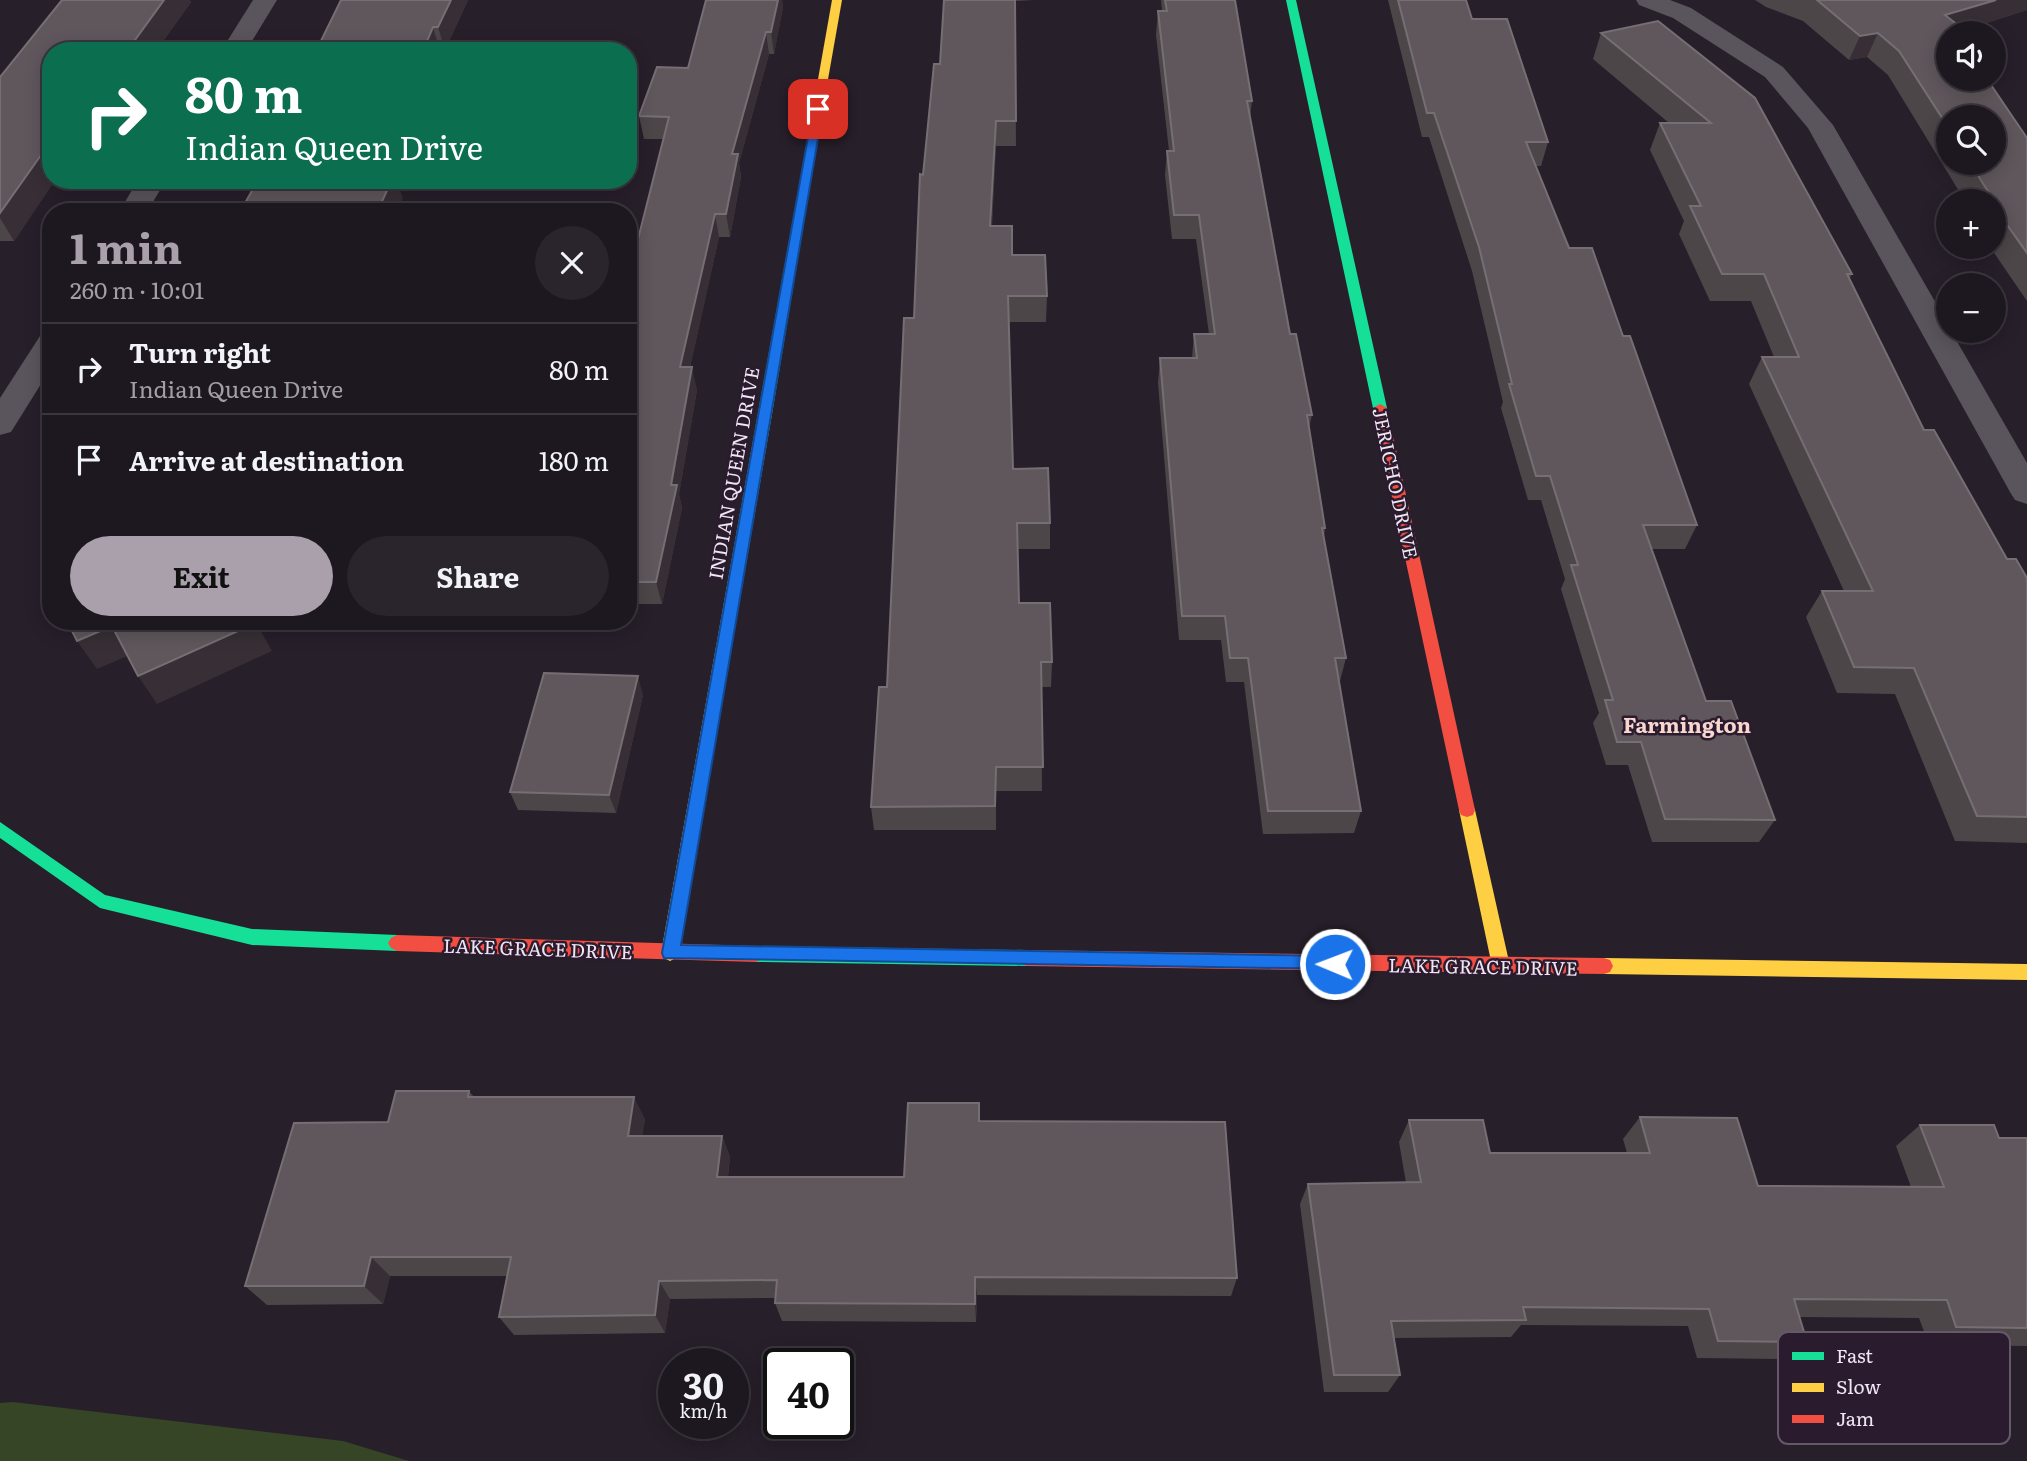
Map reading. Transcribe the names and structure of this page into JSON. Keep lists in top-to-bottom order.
{
  "streets": {
    "street": ["INDIAN QUEEN DRIVE", "JERICHO DRIVE", "LAKE GRACE DRIVE"]
  },
  "crossings": [
    ["INDIAN QUEEN DRIVE", "LAKE GRACE DRIVE"],
    ["JERICHO DRIVE", "LAKE GRACE DRIVE"]
  ],
  "districts": ["Farmington"],
  "legend": ["Fast", "Slow", "Jam"],
  "page": {
    "map_buttons": ["+", "−"],
    "turn": ["80 m", "Indian Queen Drive"],
    "heading": ["1 min", "260 m · 10:01"],
    "list": [
      {
        "name": "Turn right",
        "note": "Indian Queen Drive",
        "value": "80 m"
      },
      {
        "name": "Arrive at destination",
        "value": "180 m"
      }
    ],
    "buttons": ["Exit", "Share"],
    "speed": "30 km/h",
    "limit": "40"
  }
}
